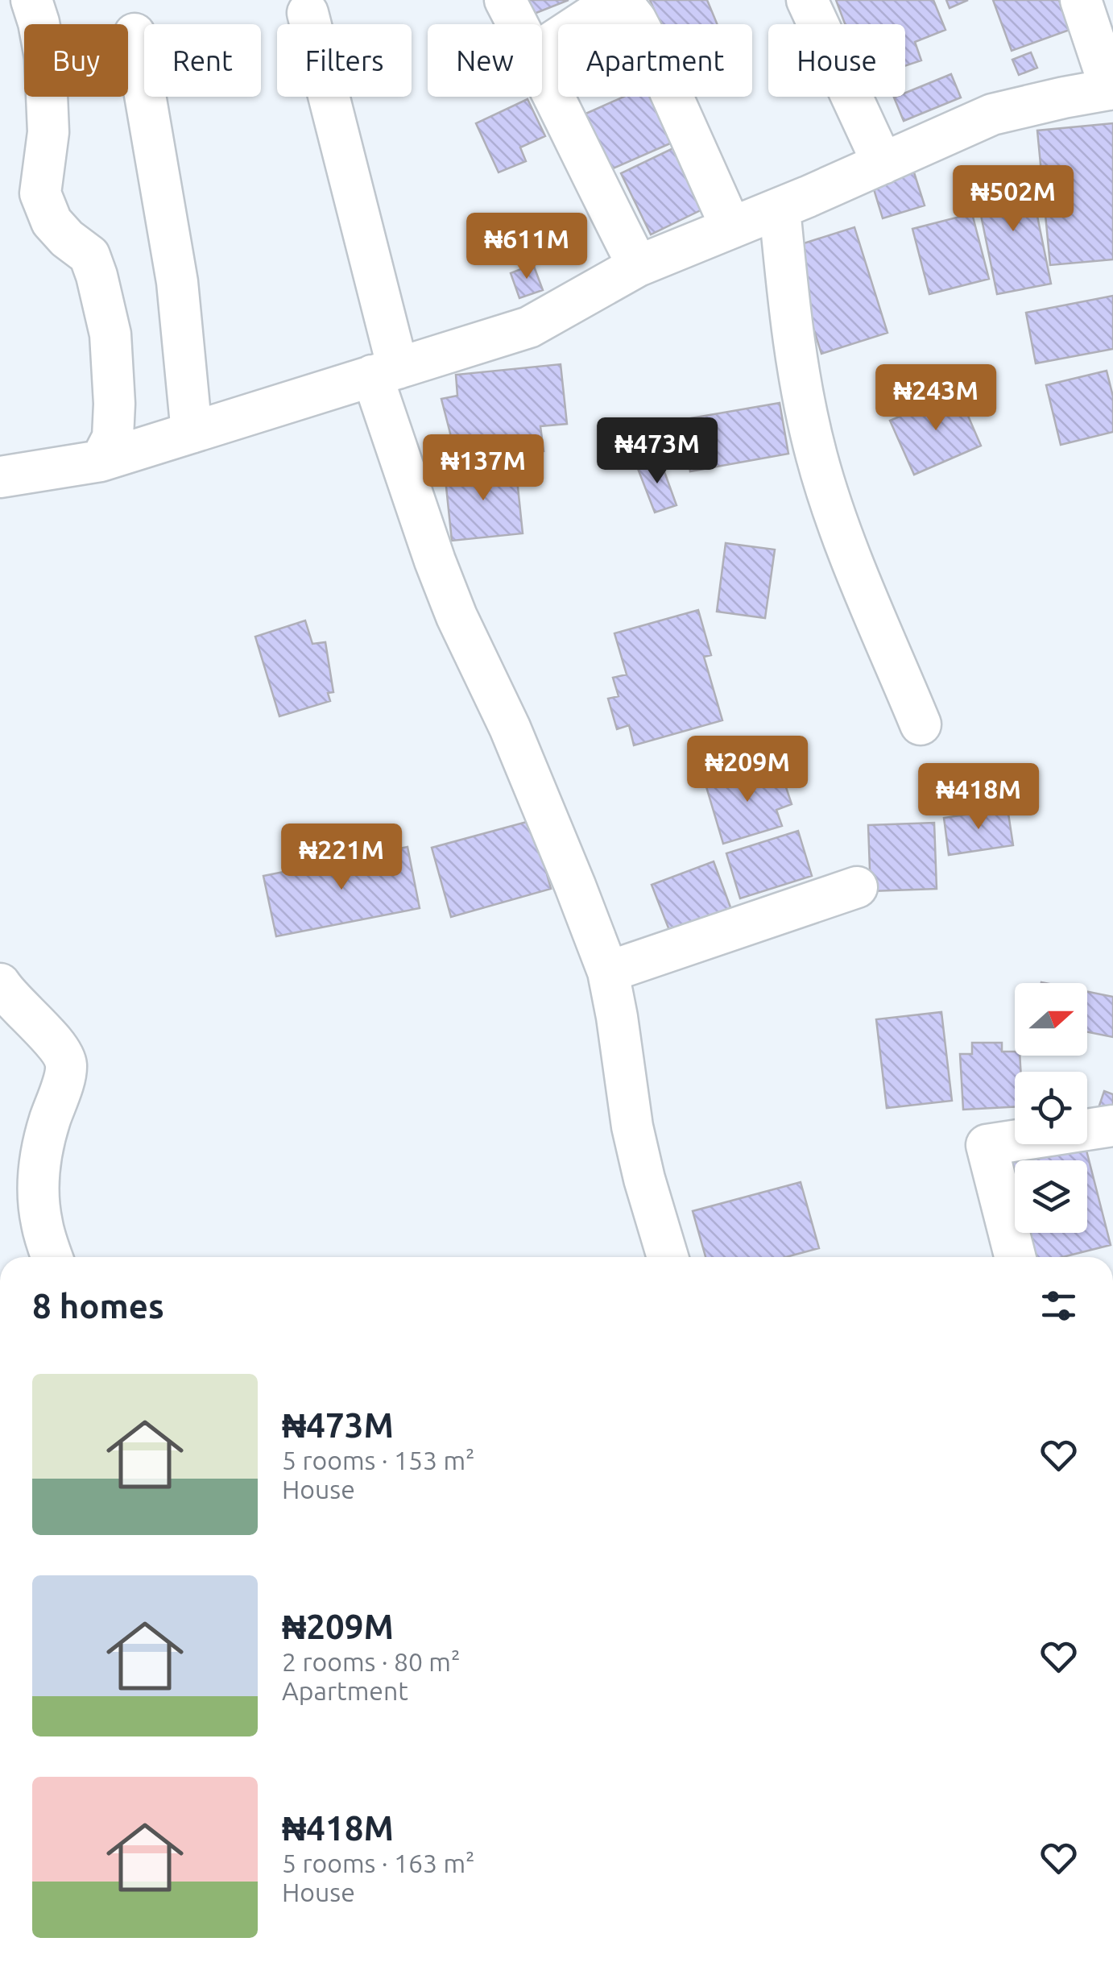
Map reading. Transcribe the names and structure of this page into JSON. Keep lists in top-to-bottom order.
{
  "north": "right",
  "page": {
    "chip": [
      "Buy",
      "Rent",
      "Filters",
      "New",
      "Apartment",
      "House"
    ],
    "price": [
      "₦502M",
      "₦611M",
      "₦243M",
      "₦473M",
      "₦137M",
      "₦209M",
      "₦418M",
      "₦221M"
    ],
    "heading": "8 homes",
    "list": [
      {
        "name": "₦473M",
        "note": "5 rooms · 153 m² · House"
      },
      {
        "name": "₦209M",
        "note": "2 rooms · 80 m² · Apartment"
      },
      {
        "name": "₦418M",
        "note": "5 rooms · 163 m² · House"
      }
    ]
  }
}
